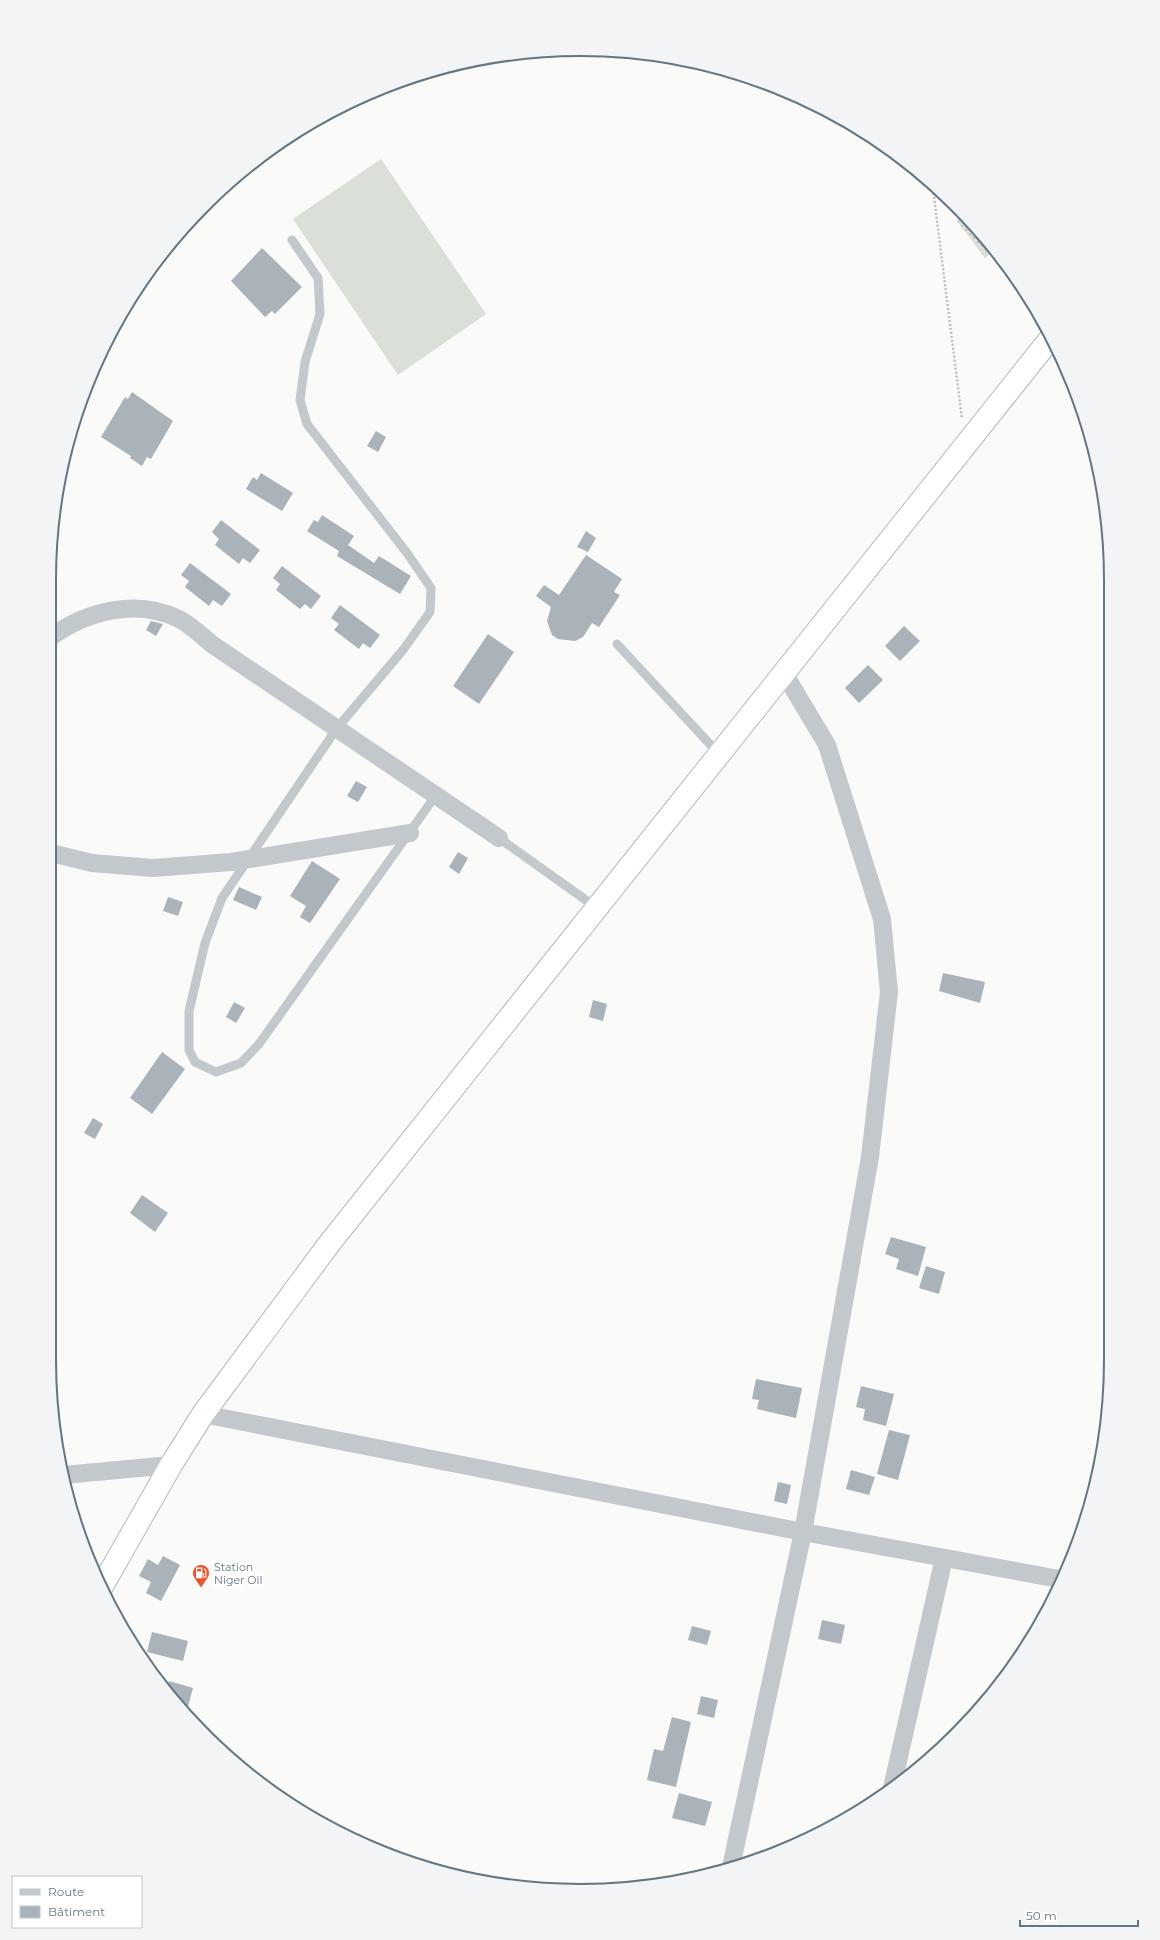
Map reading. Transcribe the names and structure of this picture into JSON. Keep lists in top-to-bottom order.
{
  "places": {
    "fuel station": ["Station Niger Oil"]
  },
  "legend": ["Route", "Bâtiment"],
  "scale_bar": "50 m"
}
